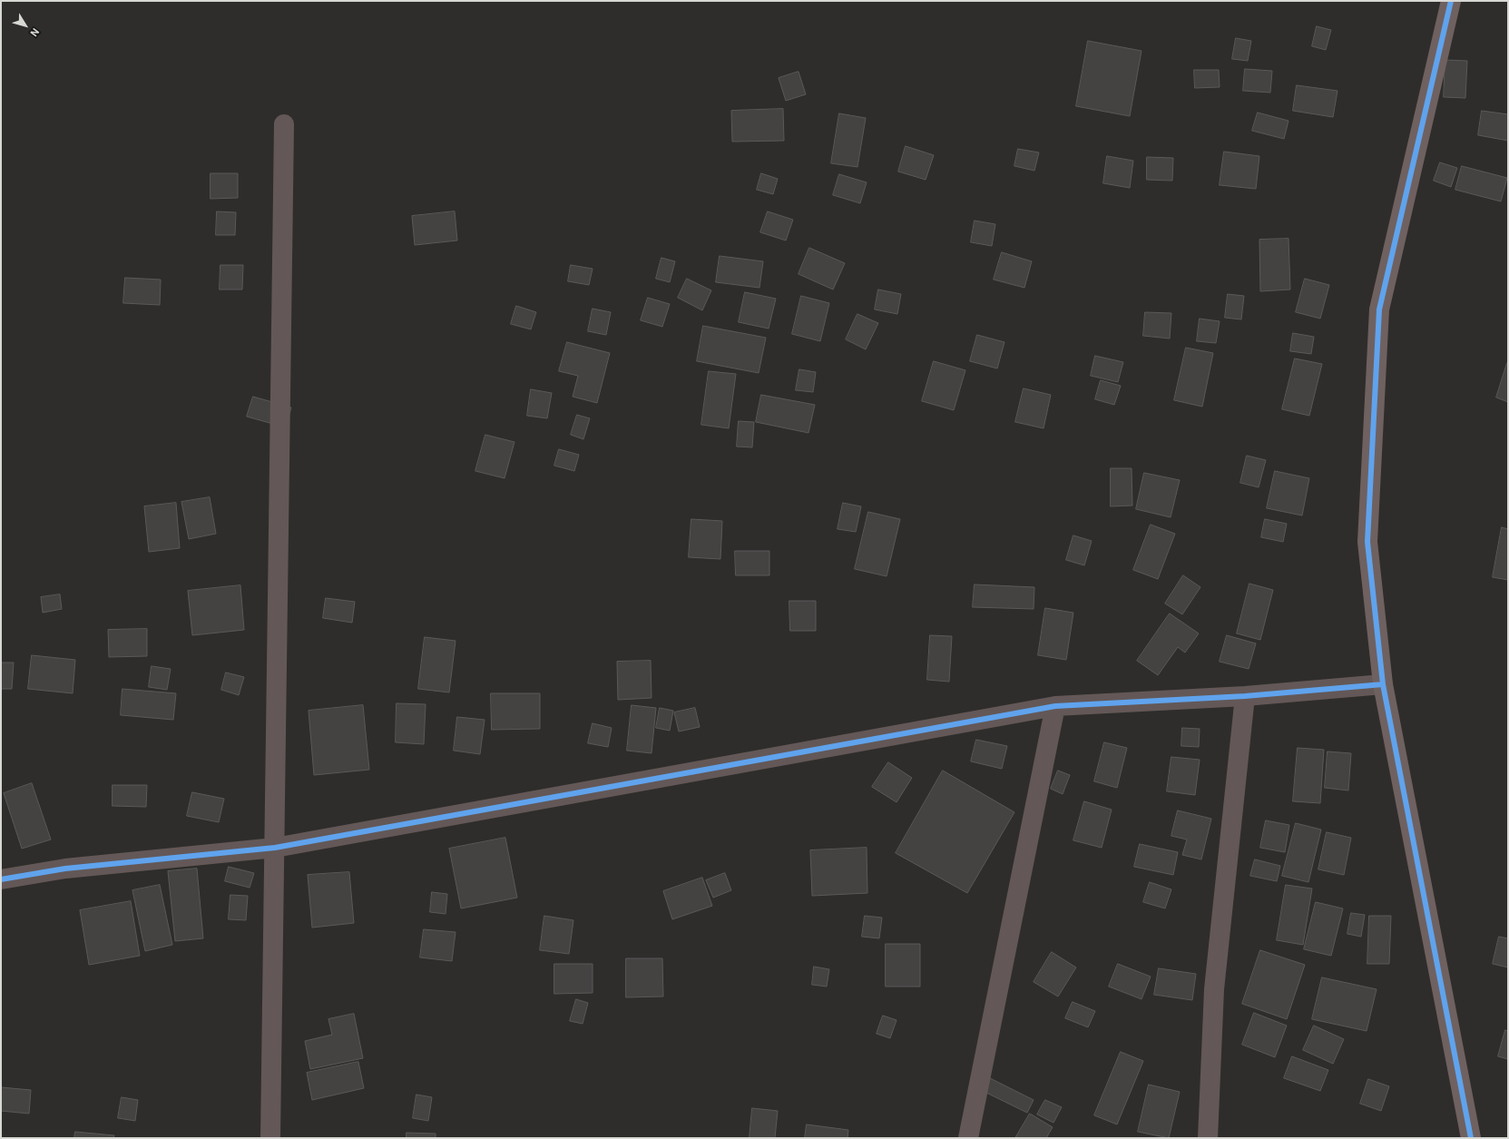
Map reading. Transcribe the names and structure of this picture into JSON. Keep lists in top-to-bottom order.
{
  "north": "bottom right"
}
